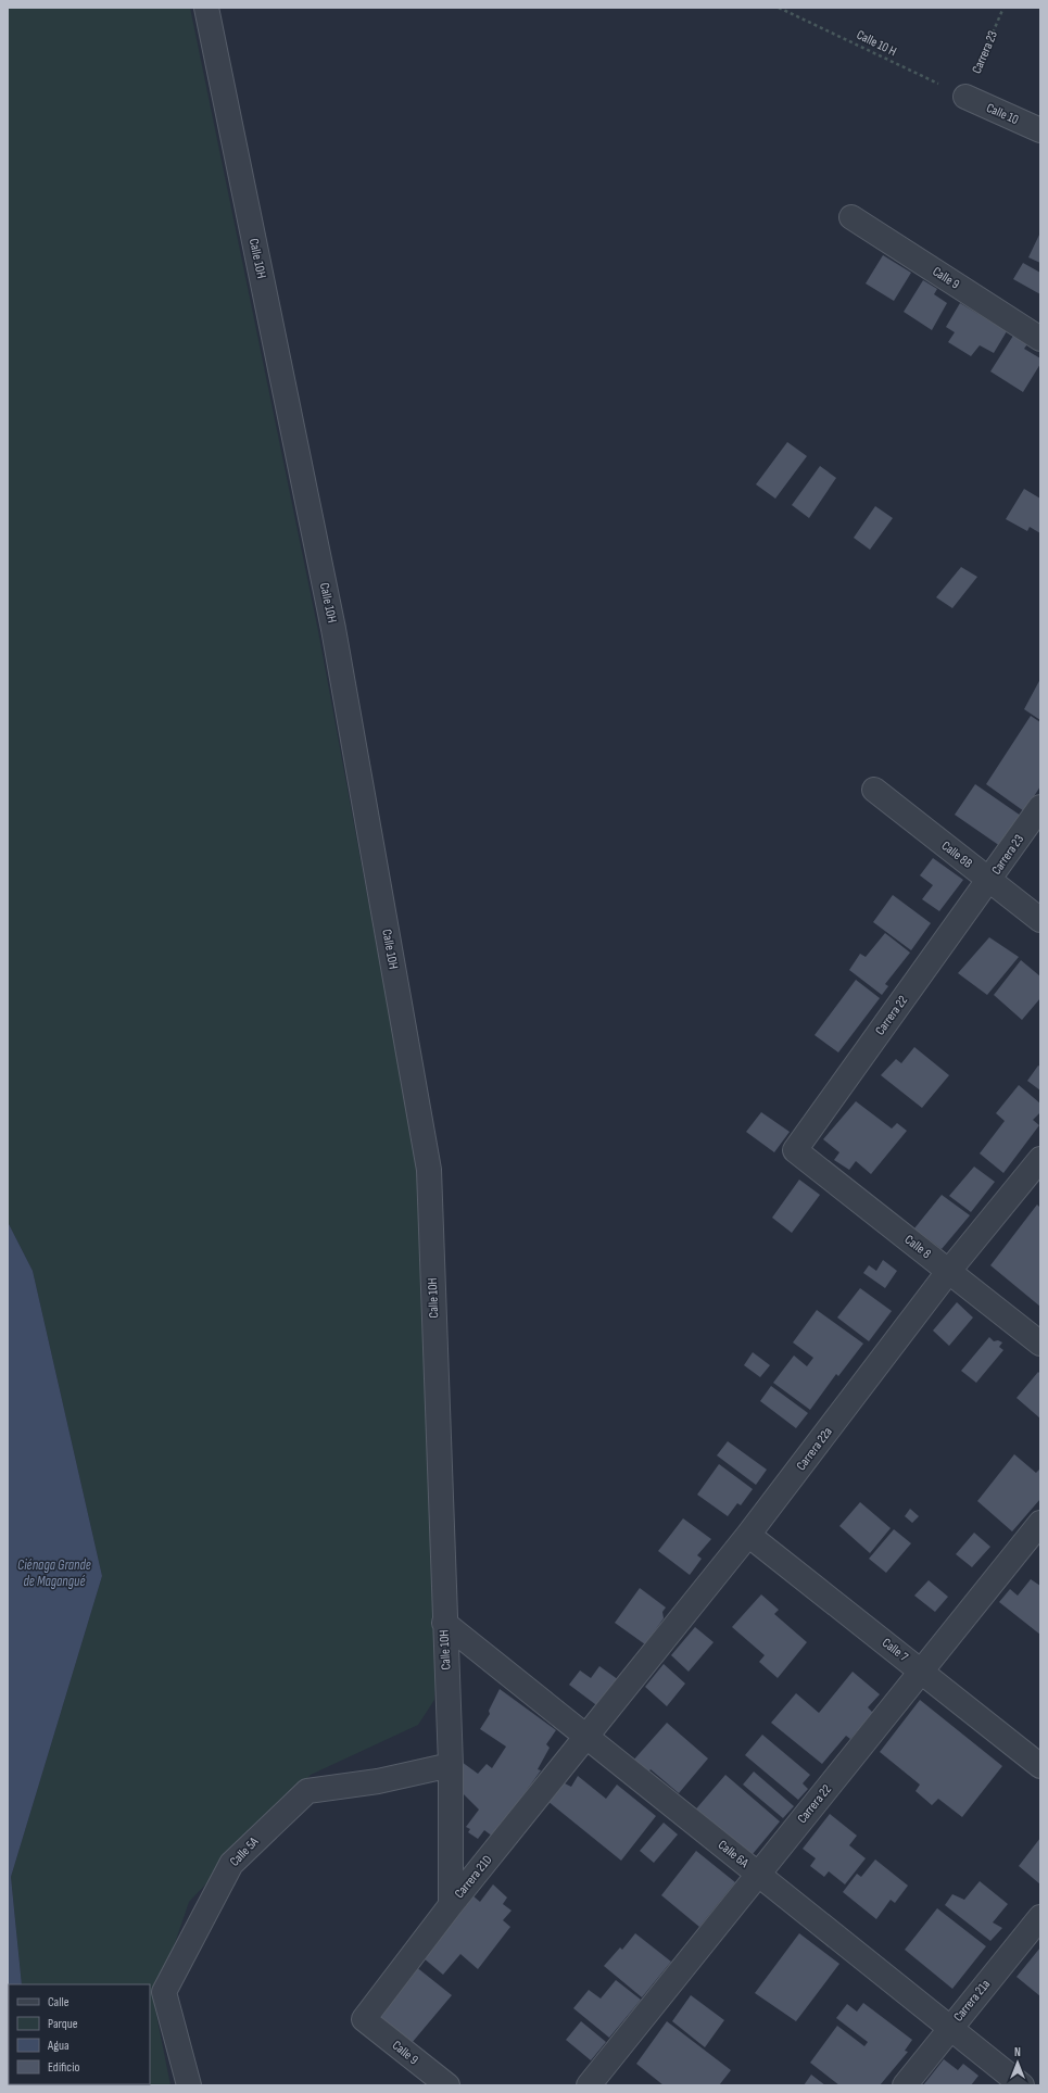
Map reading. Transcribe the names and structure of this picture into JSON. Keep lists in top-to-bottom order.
{
  "streets": {
    "street": [
      "Carrera 23",
      "Calle 10",
      "Calle 10H",
      "Calle 9",
      "Calle 8B",
      "Carrera 22",
      "Calle 8",
      "Carrera 22a",
      "Calle 7",
      "Calle 5A",
      "Calle 6A",
      "Carrera 21D",
      "Carrera 21a"
    ],
    "path": ["Calle 10 H"]
  },
  "crossings": [
    ["Calle 10 H", "Carrera 23"],
    ["Calle 10 H", "Calle 10"],
    ["Carrera 23", "Calle 10"],
    ["Carrera 23", "Calle 8B"],
    ["Carrera 23", "Carrera 22"],
    ["Calle 10H", "Calle 5A"],
    ["Calle 10H", "Calle 6A"],
    ["Calle 10H", "Carrera 21D"],
    ["Calle 9", "Carrera 21D"],
    ["Calle 8B", "Carrera 22"],
    ["Carrera 22", "Calle 8"],
    ["Carrera 22", "Calle 7"],
    ["Carrera 22", "Calle 6A"],
    ["Calle 8", "Carrera 22a"],
    ["Carrera 22a", "Calle 7"],
    ["Carrera 22a", "Calle 6A"],
    ["Carrera 22a", "Carrera 21D"],
    ["Calle 6A", "Carrera 21D"],
    ["Calle 6A", "Carrera 21a"]
  ],
  "water": ["Ciénaga Grande de Magangué"],
  "legend": [
    "Calle",
    "Parque",
    "Agua",
    "Edificio"
  ],
  "north": "top"
}
